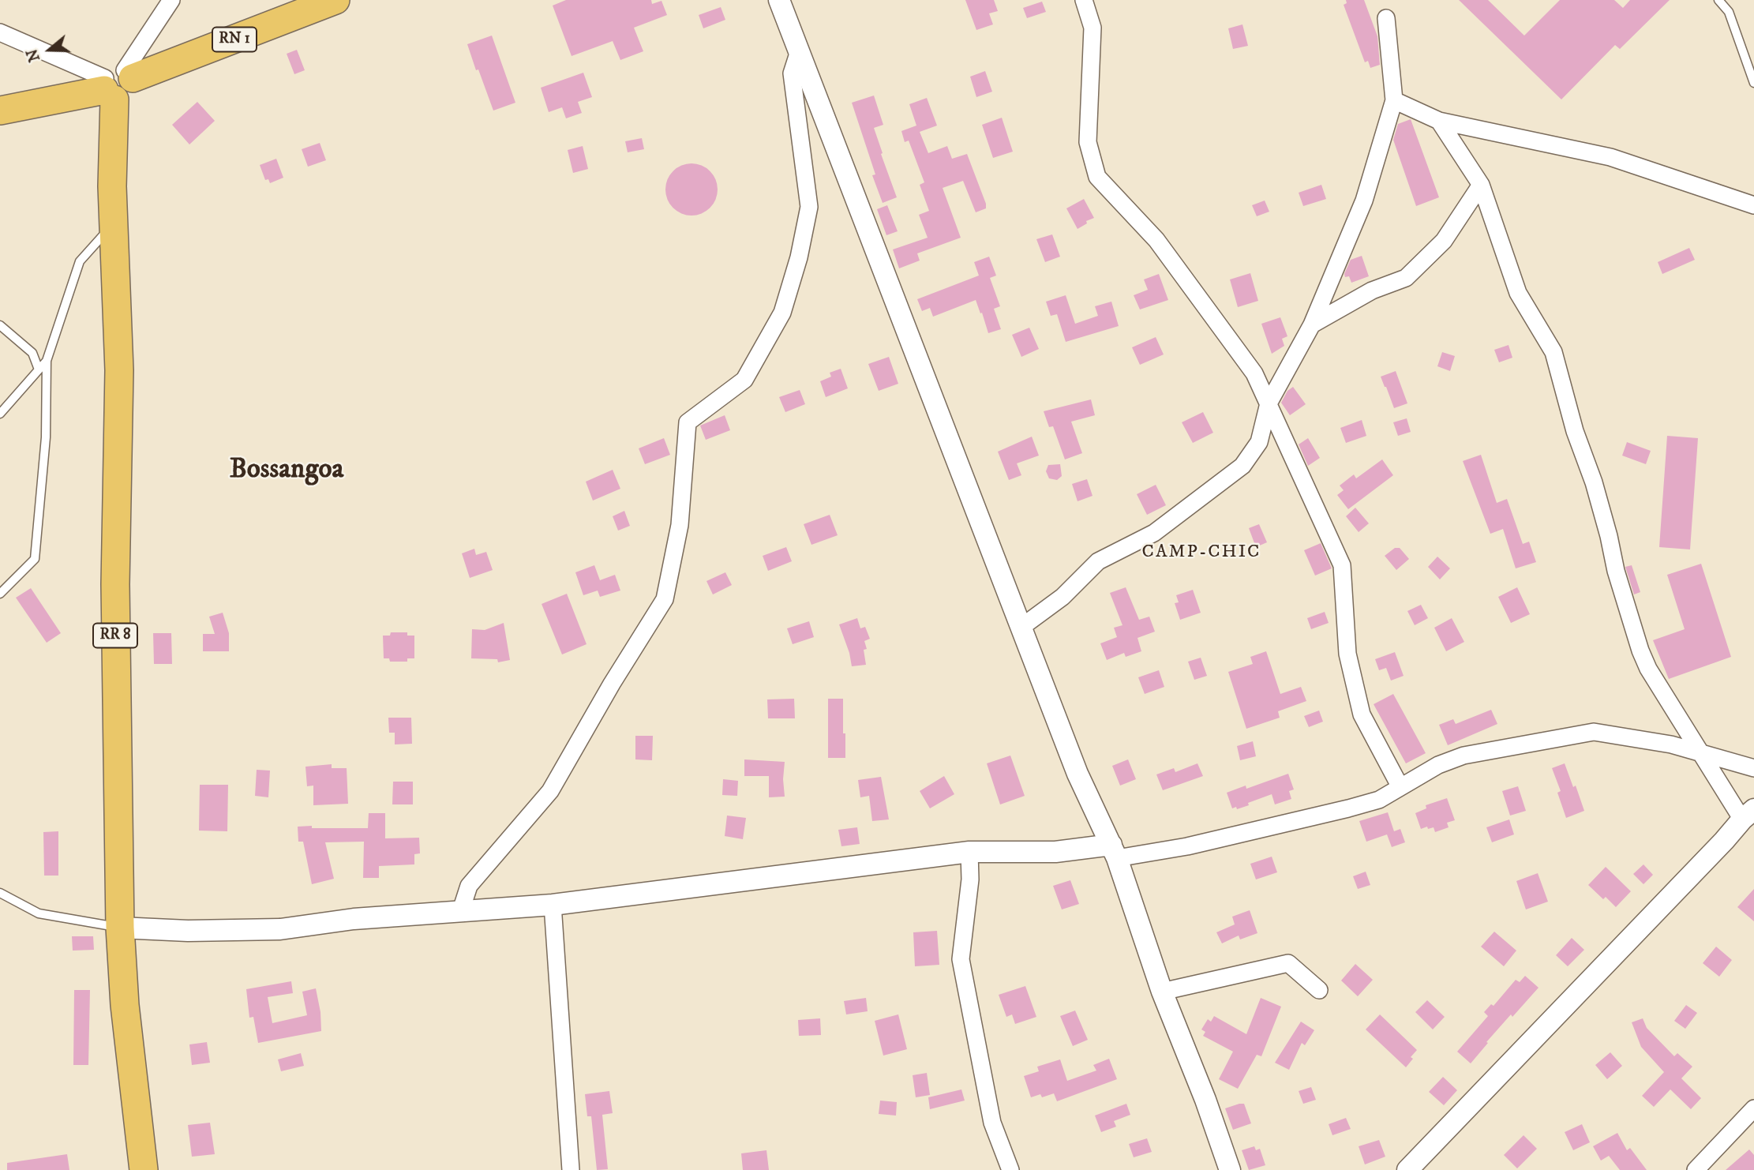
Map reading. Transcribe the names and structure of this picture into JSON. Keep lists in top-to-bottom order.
{
  "streets": {
    "main road": ["RN 1", "RR 8"]
  },
  "crossings": [
    ["RN 1", "RR 8"]
  ],
  "districts": ["Bossangoa", "CAMP-CHIC"],
  "north": "left"
}
